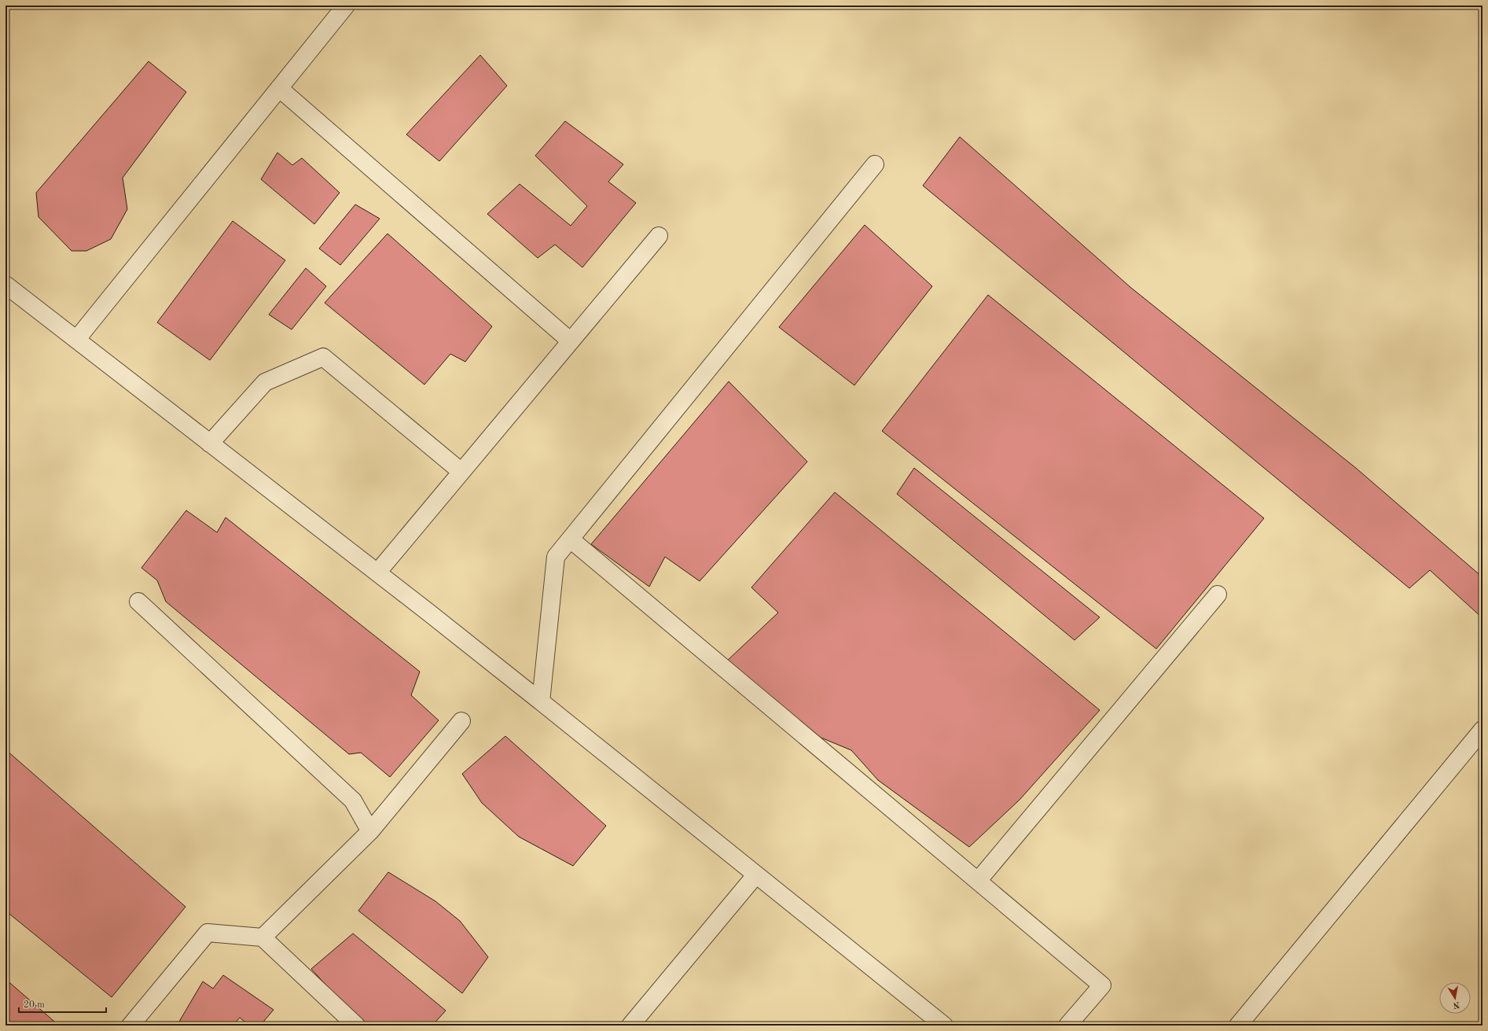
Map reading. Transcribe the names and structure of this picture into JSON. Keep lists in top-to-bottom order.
{
  "scale_bar": "20 m",
  "north": "bottom"
}
